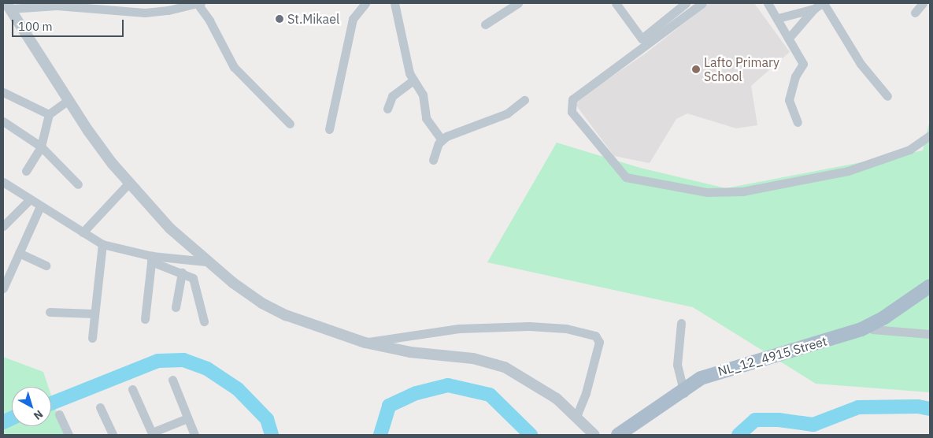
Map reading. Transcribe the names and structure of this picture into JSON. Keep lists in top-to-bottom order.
{
  "streets": {
    "main road": ["NL_12_4915 Street"]
  },
  "places": ["St.Mikael", "Lafto Primary School"],
  "scale_bar": "100 m",
  "north": "bottom right"
}
